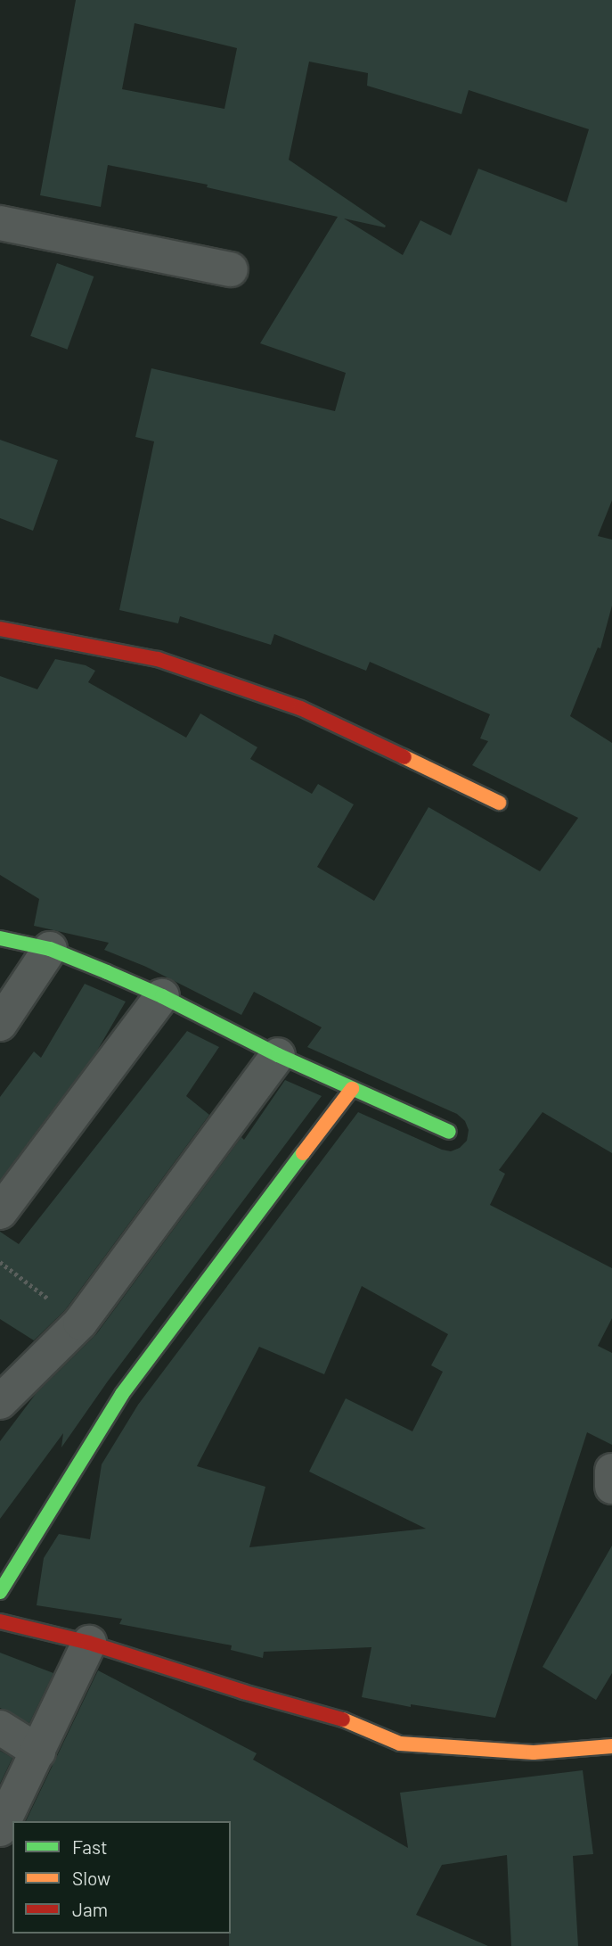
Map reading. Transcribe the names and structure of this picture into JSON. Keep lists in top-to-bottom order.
{
  "legend": ["Fast", "Slow", "Jam"]
}
